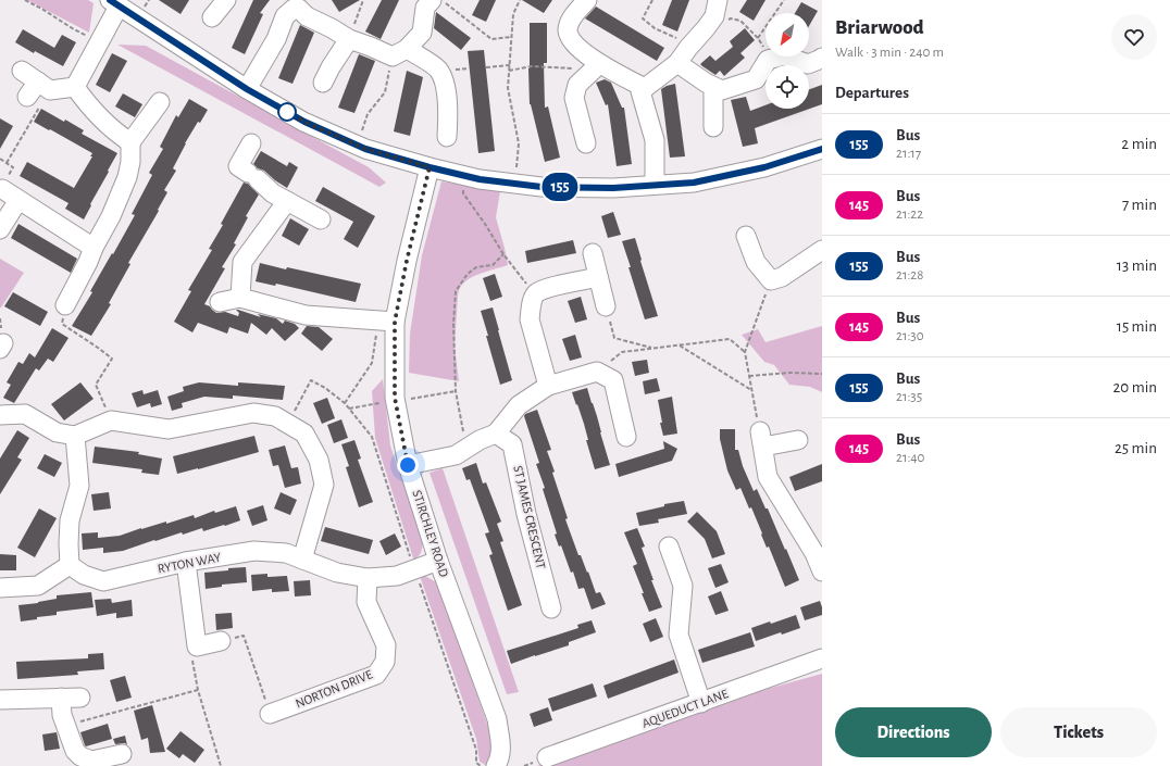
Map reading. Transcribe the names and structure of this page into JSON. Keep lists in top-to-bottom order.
{
  "streets": {
    "street": [
      "ST JAMES CRESCENT",
      "STIRCHLEY ROAD",
      "RYTON WAY",
      "NORTON DRIVE",
      "AQUEDUCT LANE"
    ]
  },
  "crossings": [
    ["STIRCHLEY ROAD", "RYTON WAY"],
    ["RYTON WAY", "NORTON DRIVE"]
  ],
  "lines": ["bus line 155"],
  "north": "bottom left",
  "page": {
    "on_map": "155",
    "heading": [
      ["Briarwood", "Walk · 3 min · 240 m"],
      "Departures"
    ],
    "list": [
      {
        "mark": "155",
        "name": "Bus",
        "note": "21:17",
        "value": "2 min"
      },
      {
        "mark": "145",
        "name": "Bus",
        "note": "21:22",
        "value": "7 min"
      },
      {
        "mark": "155",
        "name": "Bus",
        "note": "21:28",
        "value": "13 min"
      },
      {
        "mark": "145",
        "name": "Bus",
        "note": "21:30",
        "value": "15 min"
      },
      {
        "mark": "155",
        "name": "Bus",
        "note": "21:35",
        "value": "20 min"
      },
      {
        "mark": "145",
        "name": "Bus",
        "note": "21:40",
        "value": "25 min"
      }
    ],
    "buttons": ["Directions", "Tickets"]
  }
}
